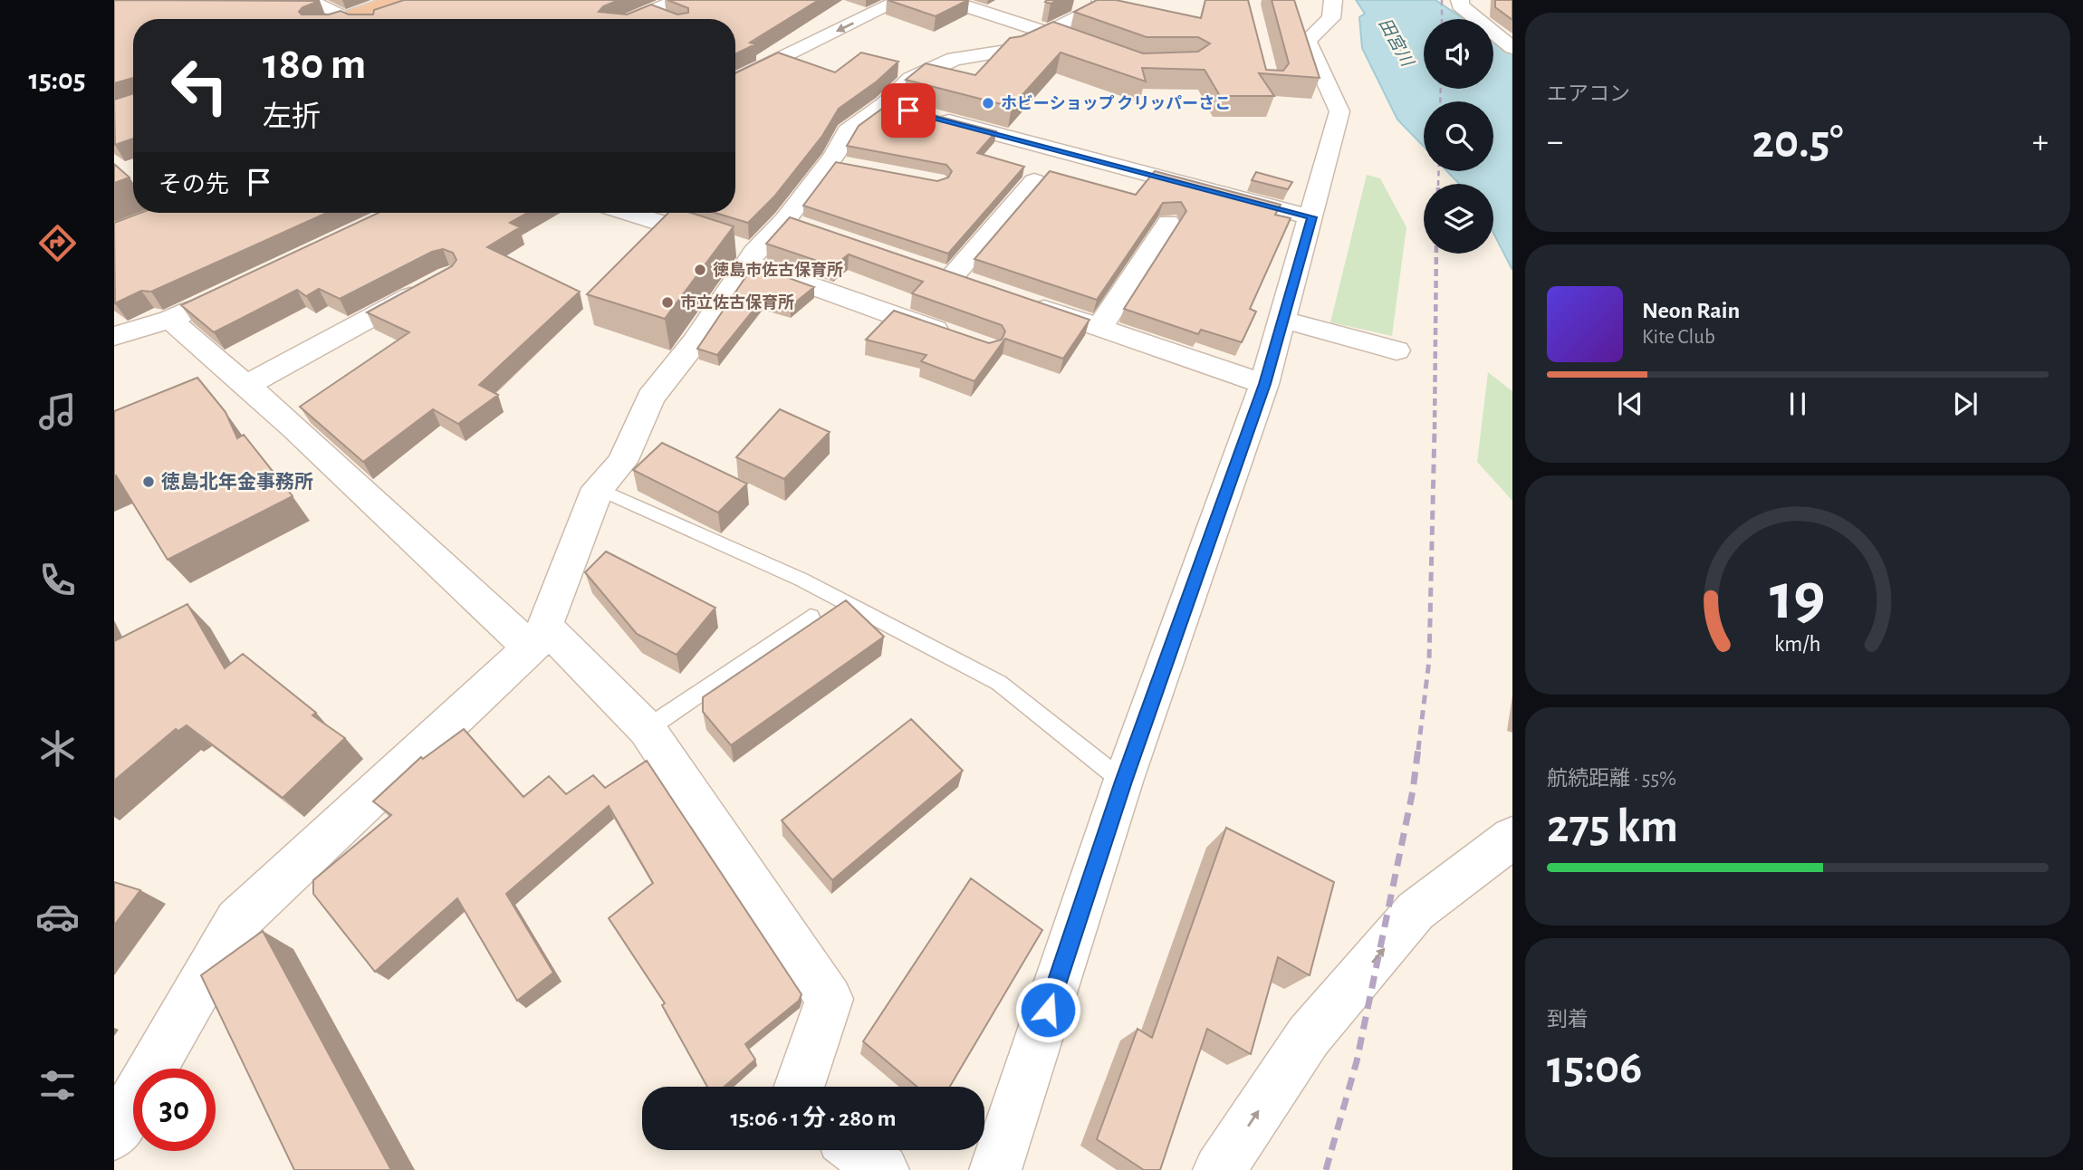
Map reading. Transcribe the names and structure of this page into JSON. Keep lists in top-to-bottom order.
{
  "water": ["田宮川"],
  "places": [
    "ホビーショップ クリッパーさこ",
    "徳島市佐古保育所",
    "市立佐古保育所",
    "徳島北年金事務所"
  ],
  "page": {
    "tabs": "15:05",
    "tile": [
      "エアコン",
      ["航続距離 · 55%", "275 km"],
      ["到着", "15:06"]
    ],
    "turn": ["180 m", "左折"],
    "heat": ["−", "20.5°", "+"],
    "then": "その先",
    "song": ["Neon Rain", "Kite Club"],
    "limit": "30",
    "trip": "15:06 · 1 分 · 280 m",
    "gauge": ["19", "km/h"]
  }
}
